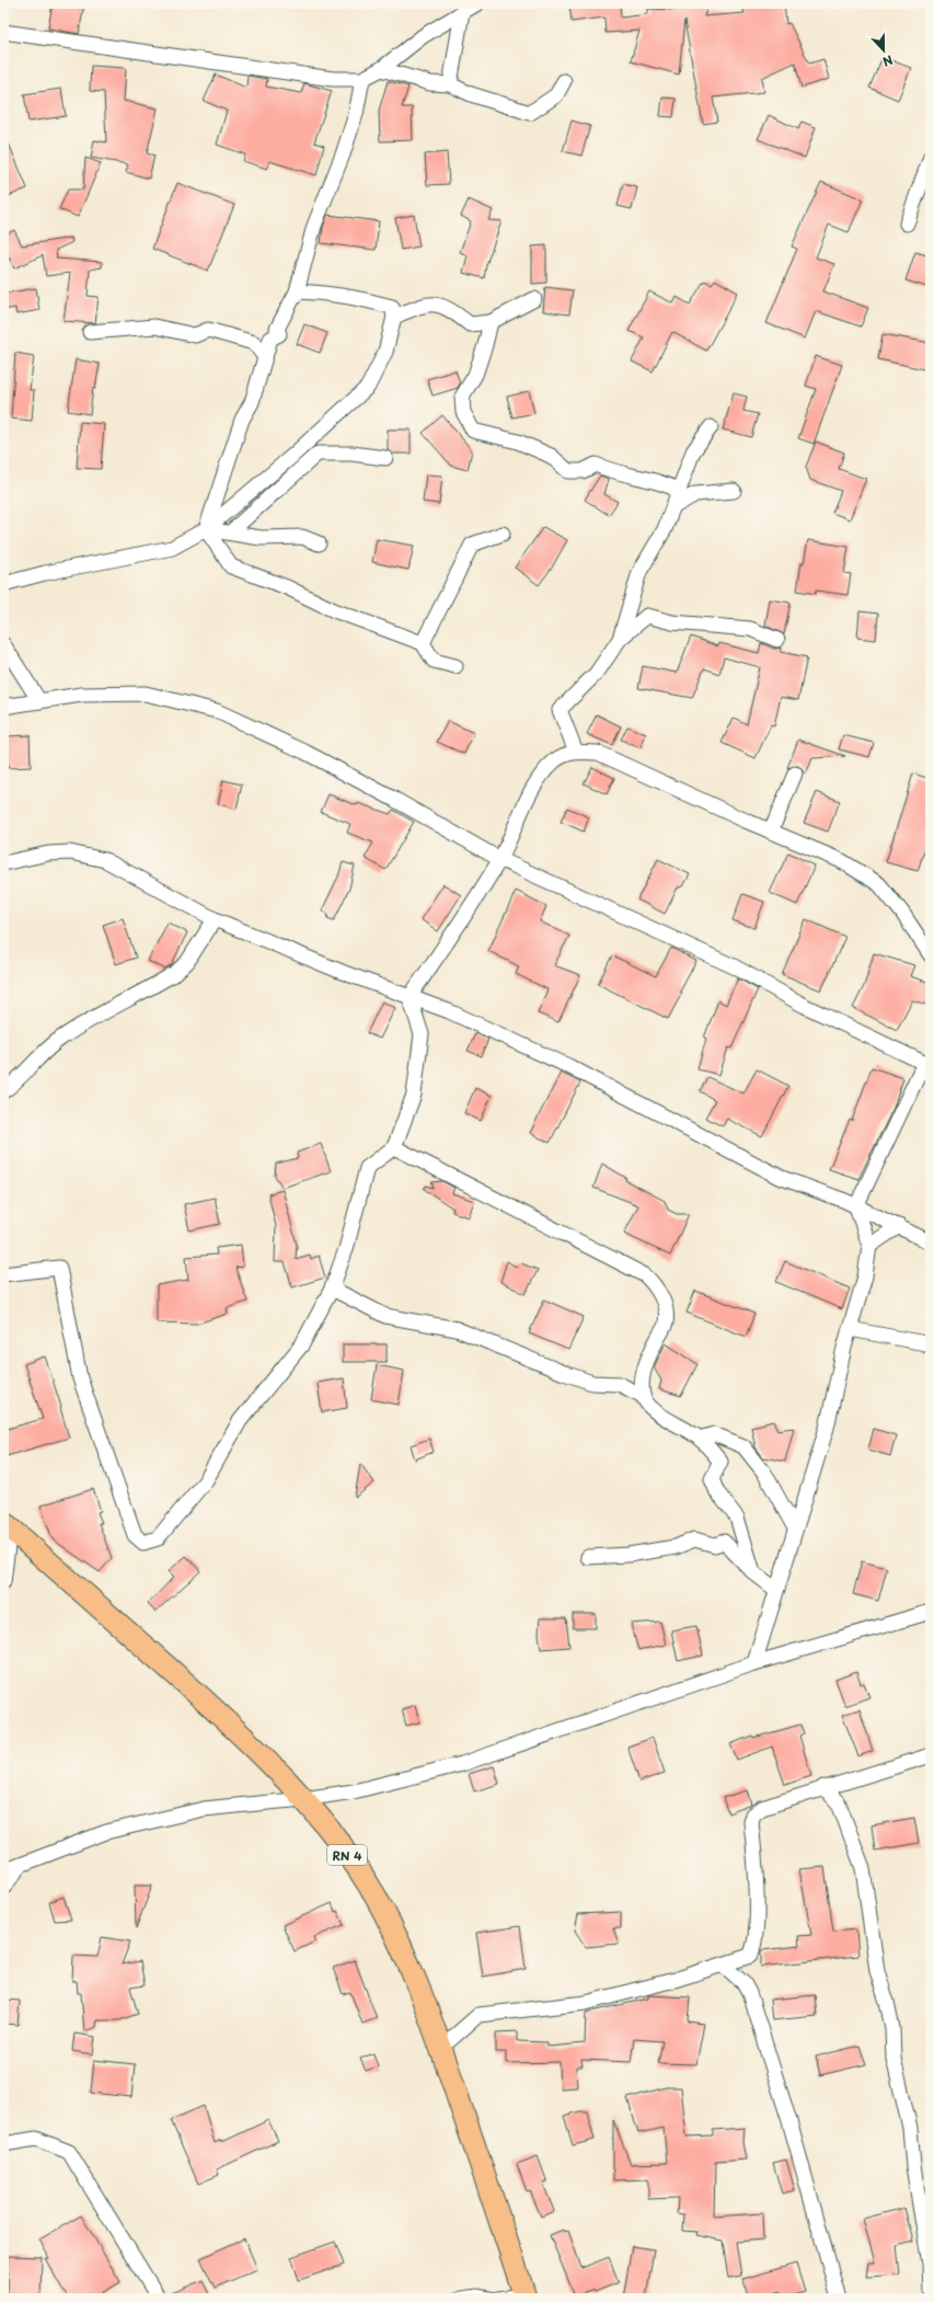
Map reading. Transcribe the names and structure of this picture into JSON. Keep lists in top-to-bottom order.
{
  "streets": {
    "main road": ["RN 4"]
  },
  "north": "bottom"
}
